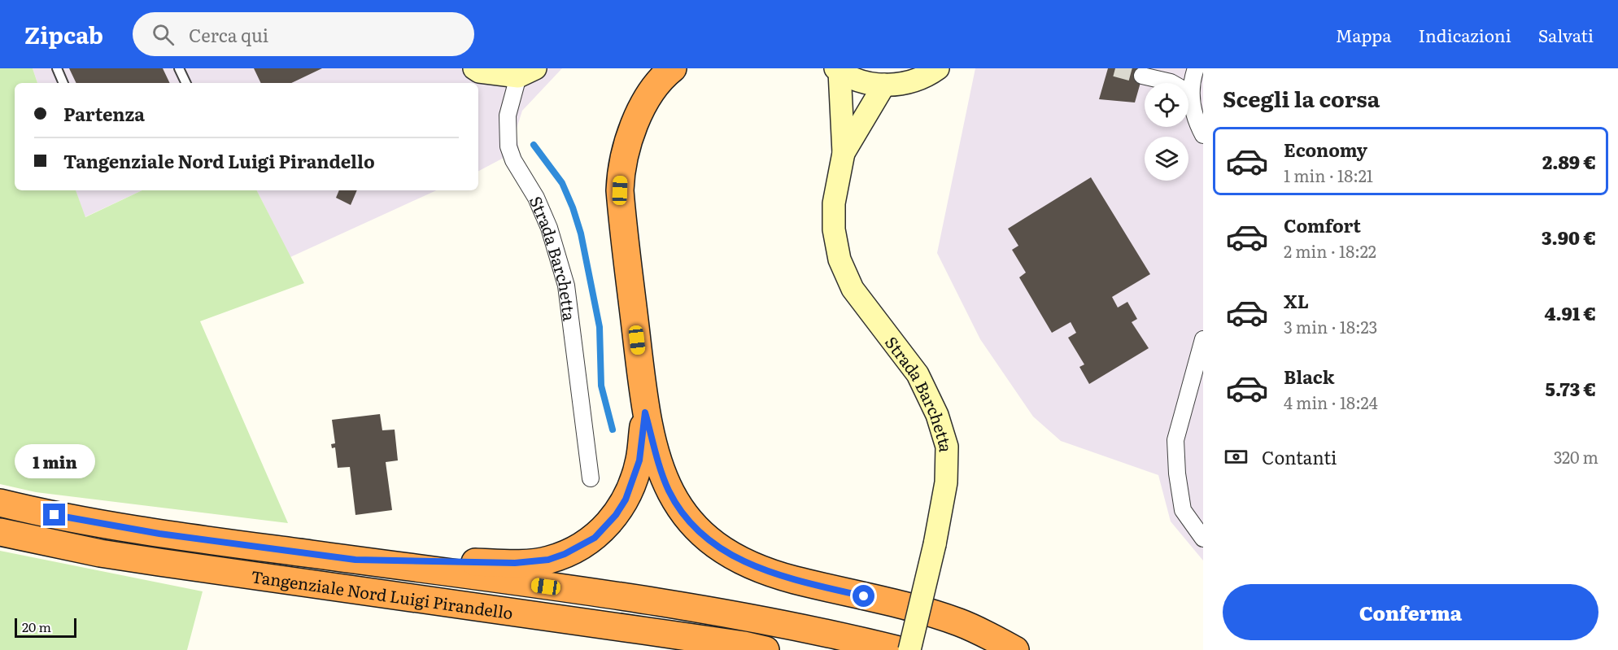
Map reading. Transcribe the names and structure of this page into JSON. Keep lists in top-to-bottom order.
{
  "streets": {
    "highway": ["Tangenziale Nord Luigi Pirandello"],
    "street": ["Strada Barchetta"]
  },
  "scale_bar": "20 m",
  "page": {
    "header": "Zipcab",
    "search": "Cerca qui",
    "nav": ["Mappa", "Indicazioni", "Salvati"],
    "heading": "Scegli la corsa",
    "banner": ["Partenza", "Tangenziale Nord Luigi Pirandello"],
    "list": [
      {
        "name": "Economy",
        "note": "1 min · 18:21",
        "value": "2.89 €"
      },
      {
        "name": "Comfort",
        "note": "2 min · 18:22",
        "value": "3.90 €"
      },
      {
        "name": "XL",
        "note": "3 min · 18:23",
        "value": "4.91 €"
      },
      {
        "name": "Black",
        "note": "4 min · 18:24",
        "value": "5.73 €"
      }
    ],
    "pay": ["Contanti", "320 m"],
    "bubble": "1 min",
    "buttons": "Conferma",
    "scale": "20 m"
  }
}
